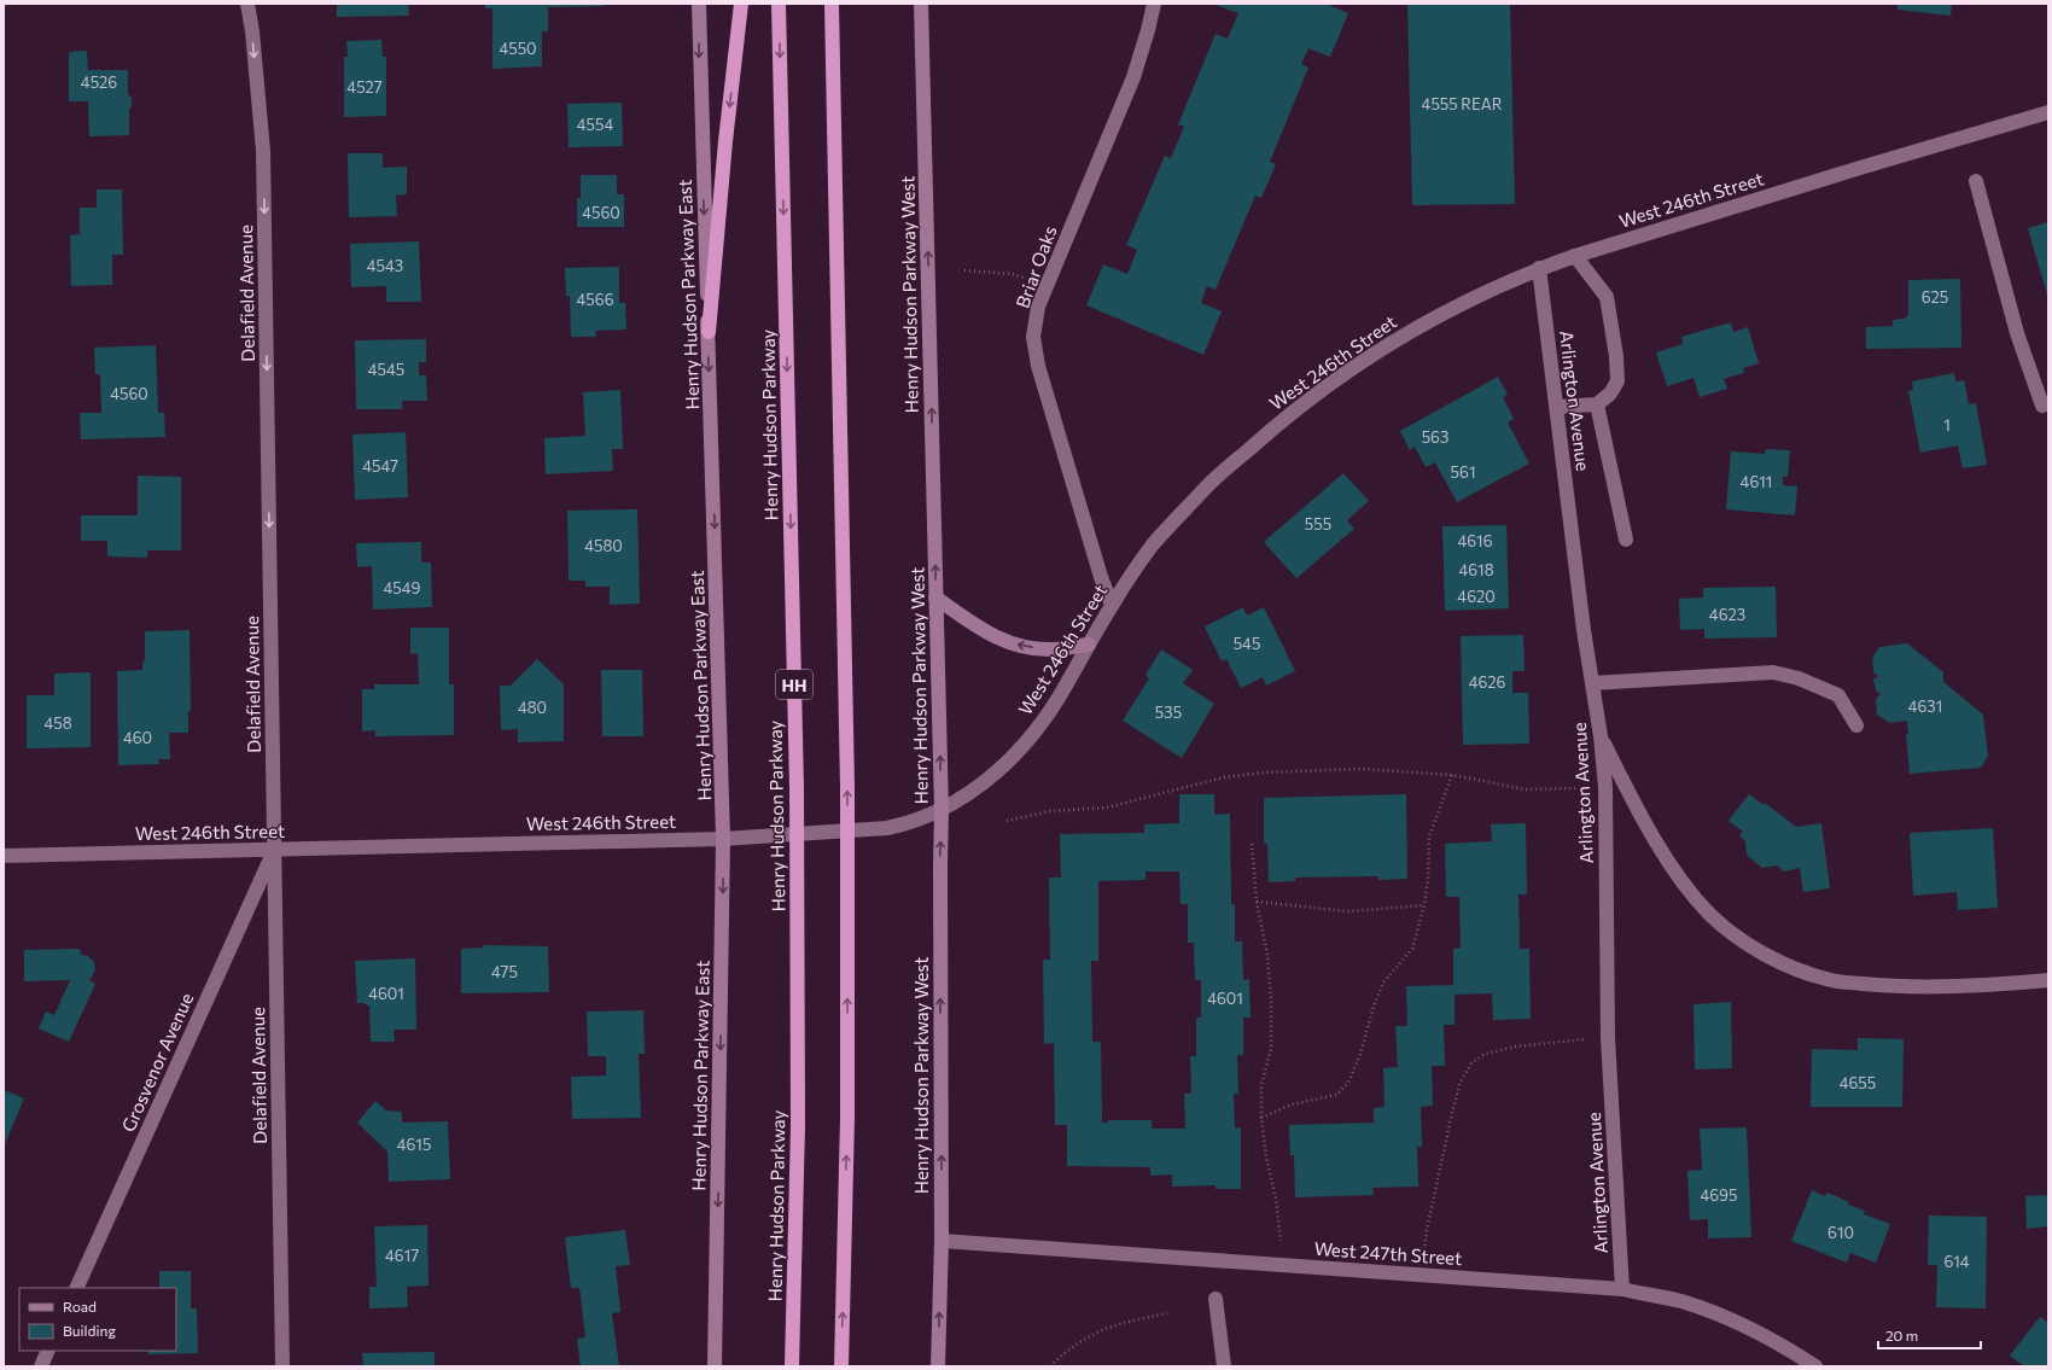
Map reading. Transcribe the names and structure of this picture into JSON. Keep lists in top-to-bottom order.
{
  "streets": {
    "highway": ["Henry Hudson Parkway", "HH"],
    "main road": ["Henry Hudson Parkway East", "Henry Hudson Parkway West"],
    "street": [
      "West 246th Street",
      "Briar Oaks",
      "Delafield Avenue",
      "Arlington Avenue",
      "Grosvenor Avenue",
      "West 247th Street"
    ]
  },
  "crossings": [
    ["West 246th Street", "Briar Oaks"],
    ["West 246th Street", "Delafield Avenue"],
    ["West 246th Street", "Henry Hudson Parkway East"],
    ["West 246th Street", "Henry Hudson Parkway West"],
    ["West 246th Street", "Arlington Avenue"],
    ["West 246th Street", "Grosvenor Avenue"],
    ["Delafield Avenue", "Grosvenor Avenue"],
    ["Henry Hudson Parkway West", "West 247th Street"],
    ["Arlington Avenue", "West 247th Street"]
  ],
  "one_way": ["Delafield Avenue", "Henry Hudson Parkway East", "Henry Hudson Parkway West"],
  "house_numbers": [
    "4550",
    "4526",
    "4527",
    "4555 REAR",
    "4554",
    "4560",
    "4543",
    "625",
    "4566",
    "4545",
    "4560",
    "1",
    "563",
    "4547",
    "561",
    "4611",
    "555",
    "4616",
    "4580",
    "4618",
    "4549",
    "4620",
    "4623",
    "545",
    "4626",
    "4631",
    "480",
    "535",
    "458",
    "460",
    "475",
    "4601",
    "4601",
    "4655",
    "4615",
    "4695",
    "610",
    "4617",
    "614"
  ],
  "legend": ["Road", "Building"],
  "scale_bar": "20 m"
}
